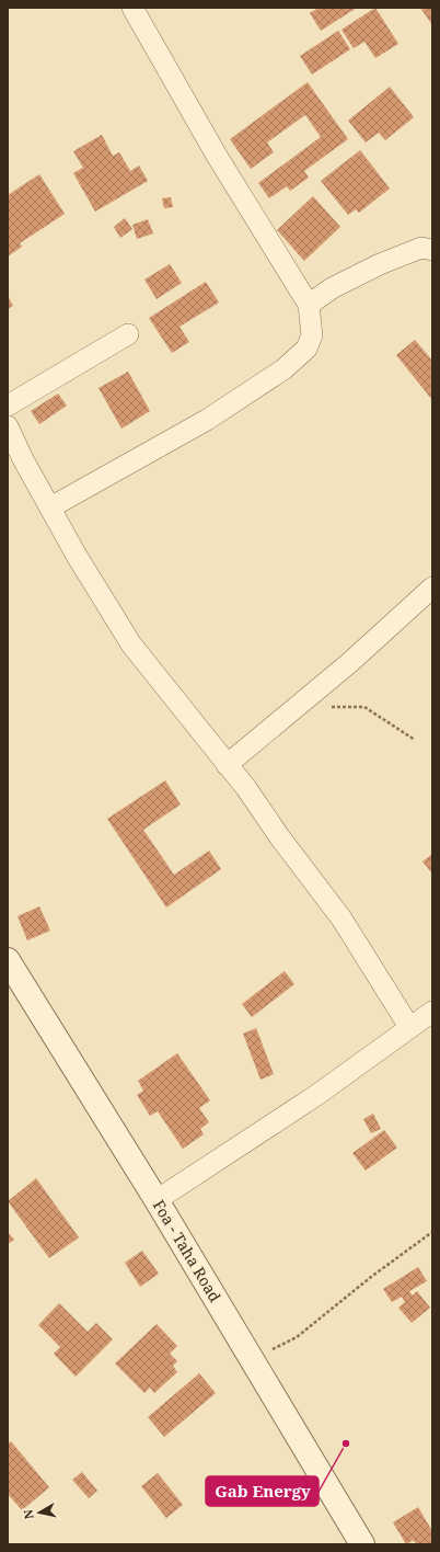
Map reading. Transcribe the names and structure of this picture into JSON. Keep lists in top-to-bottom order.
{
  "streets": {
    "street": ["Foa - Taha Road"]
  },
  "places": ["Gab Energy"],
  "north": "left"
}
